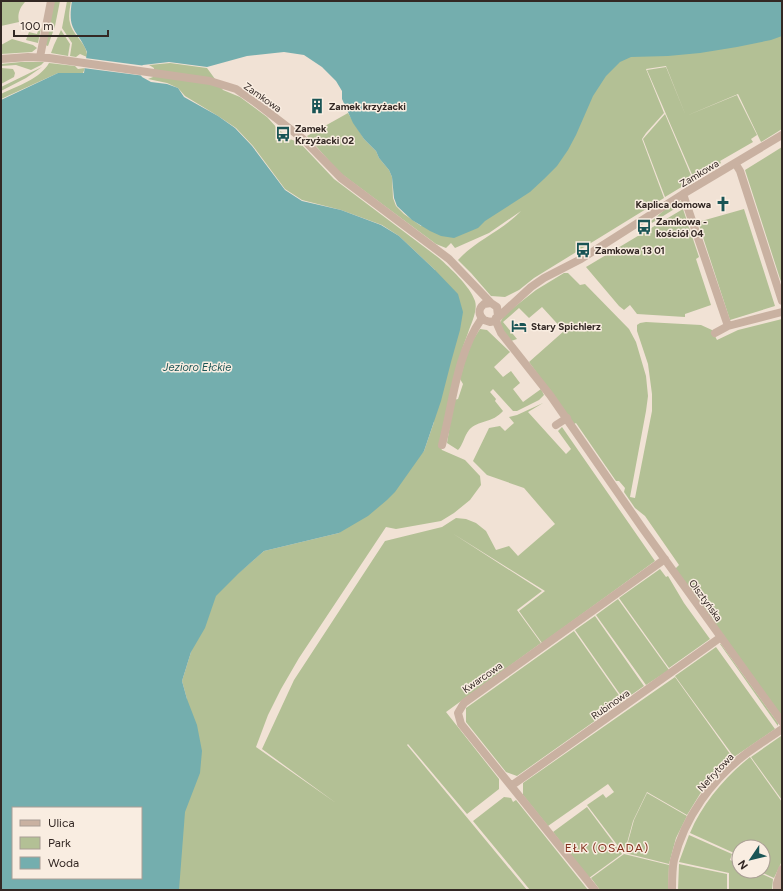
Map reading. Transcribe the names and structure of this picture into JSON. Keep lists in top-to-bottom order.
{
  "streets": {
    "street": [
      "Zamkowa",
      "Olsztyńska",
      "Kwarcowa",
      "Rubinowa",
      "Nefrytowa"
    ]
  },
  "crossings": [
    ["Olsztyńska", "Kwarcowa"],
    ["Olsztyńska", "Rubinowa"],
    ["Kwarcowa", "Rubinowa"]
  ],
  "districts": ["EŁK (OSADA)"],
  "water": ["Jezioro Ełckie"],
  "places": {
    "building": ["Zamek krzyżacki"],
    "bus stop": ["Zamek Krzyżacki 02", "Zamkowa - kościół 04", "Zamkowa 13 01"],
    "church": ["Kaplica domowa"],
    "hotel": ["Stary Spichlerz"]
  },
  "legend": ["Ulica", "Park", "Woda"],
  "scale_bar": "100 m",
  "north": "bottom left"
}
